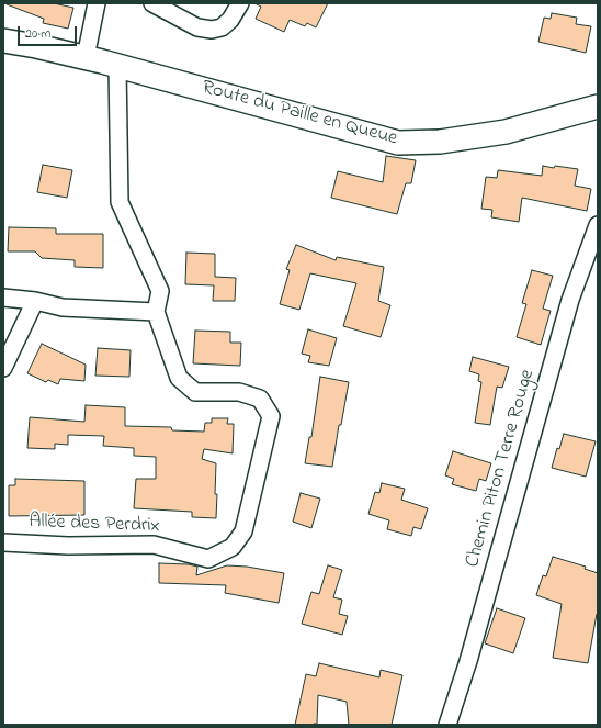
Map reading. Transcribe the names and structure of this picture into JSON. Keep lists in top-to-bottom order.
{
  "streets": {
    "main road": ["Route du Paille en Queue"],
    "street": ["Chemin Piton Terre Rouge", "Allée des Perdrix"]
  },
  "scale_bar": "20 m"
}
